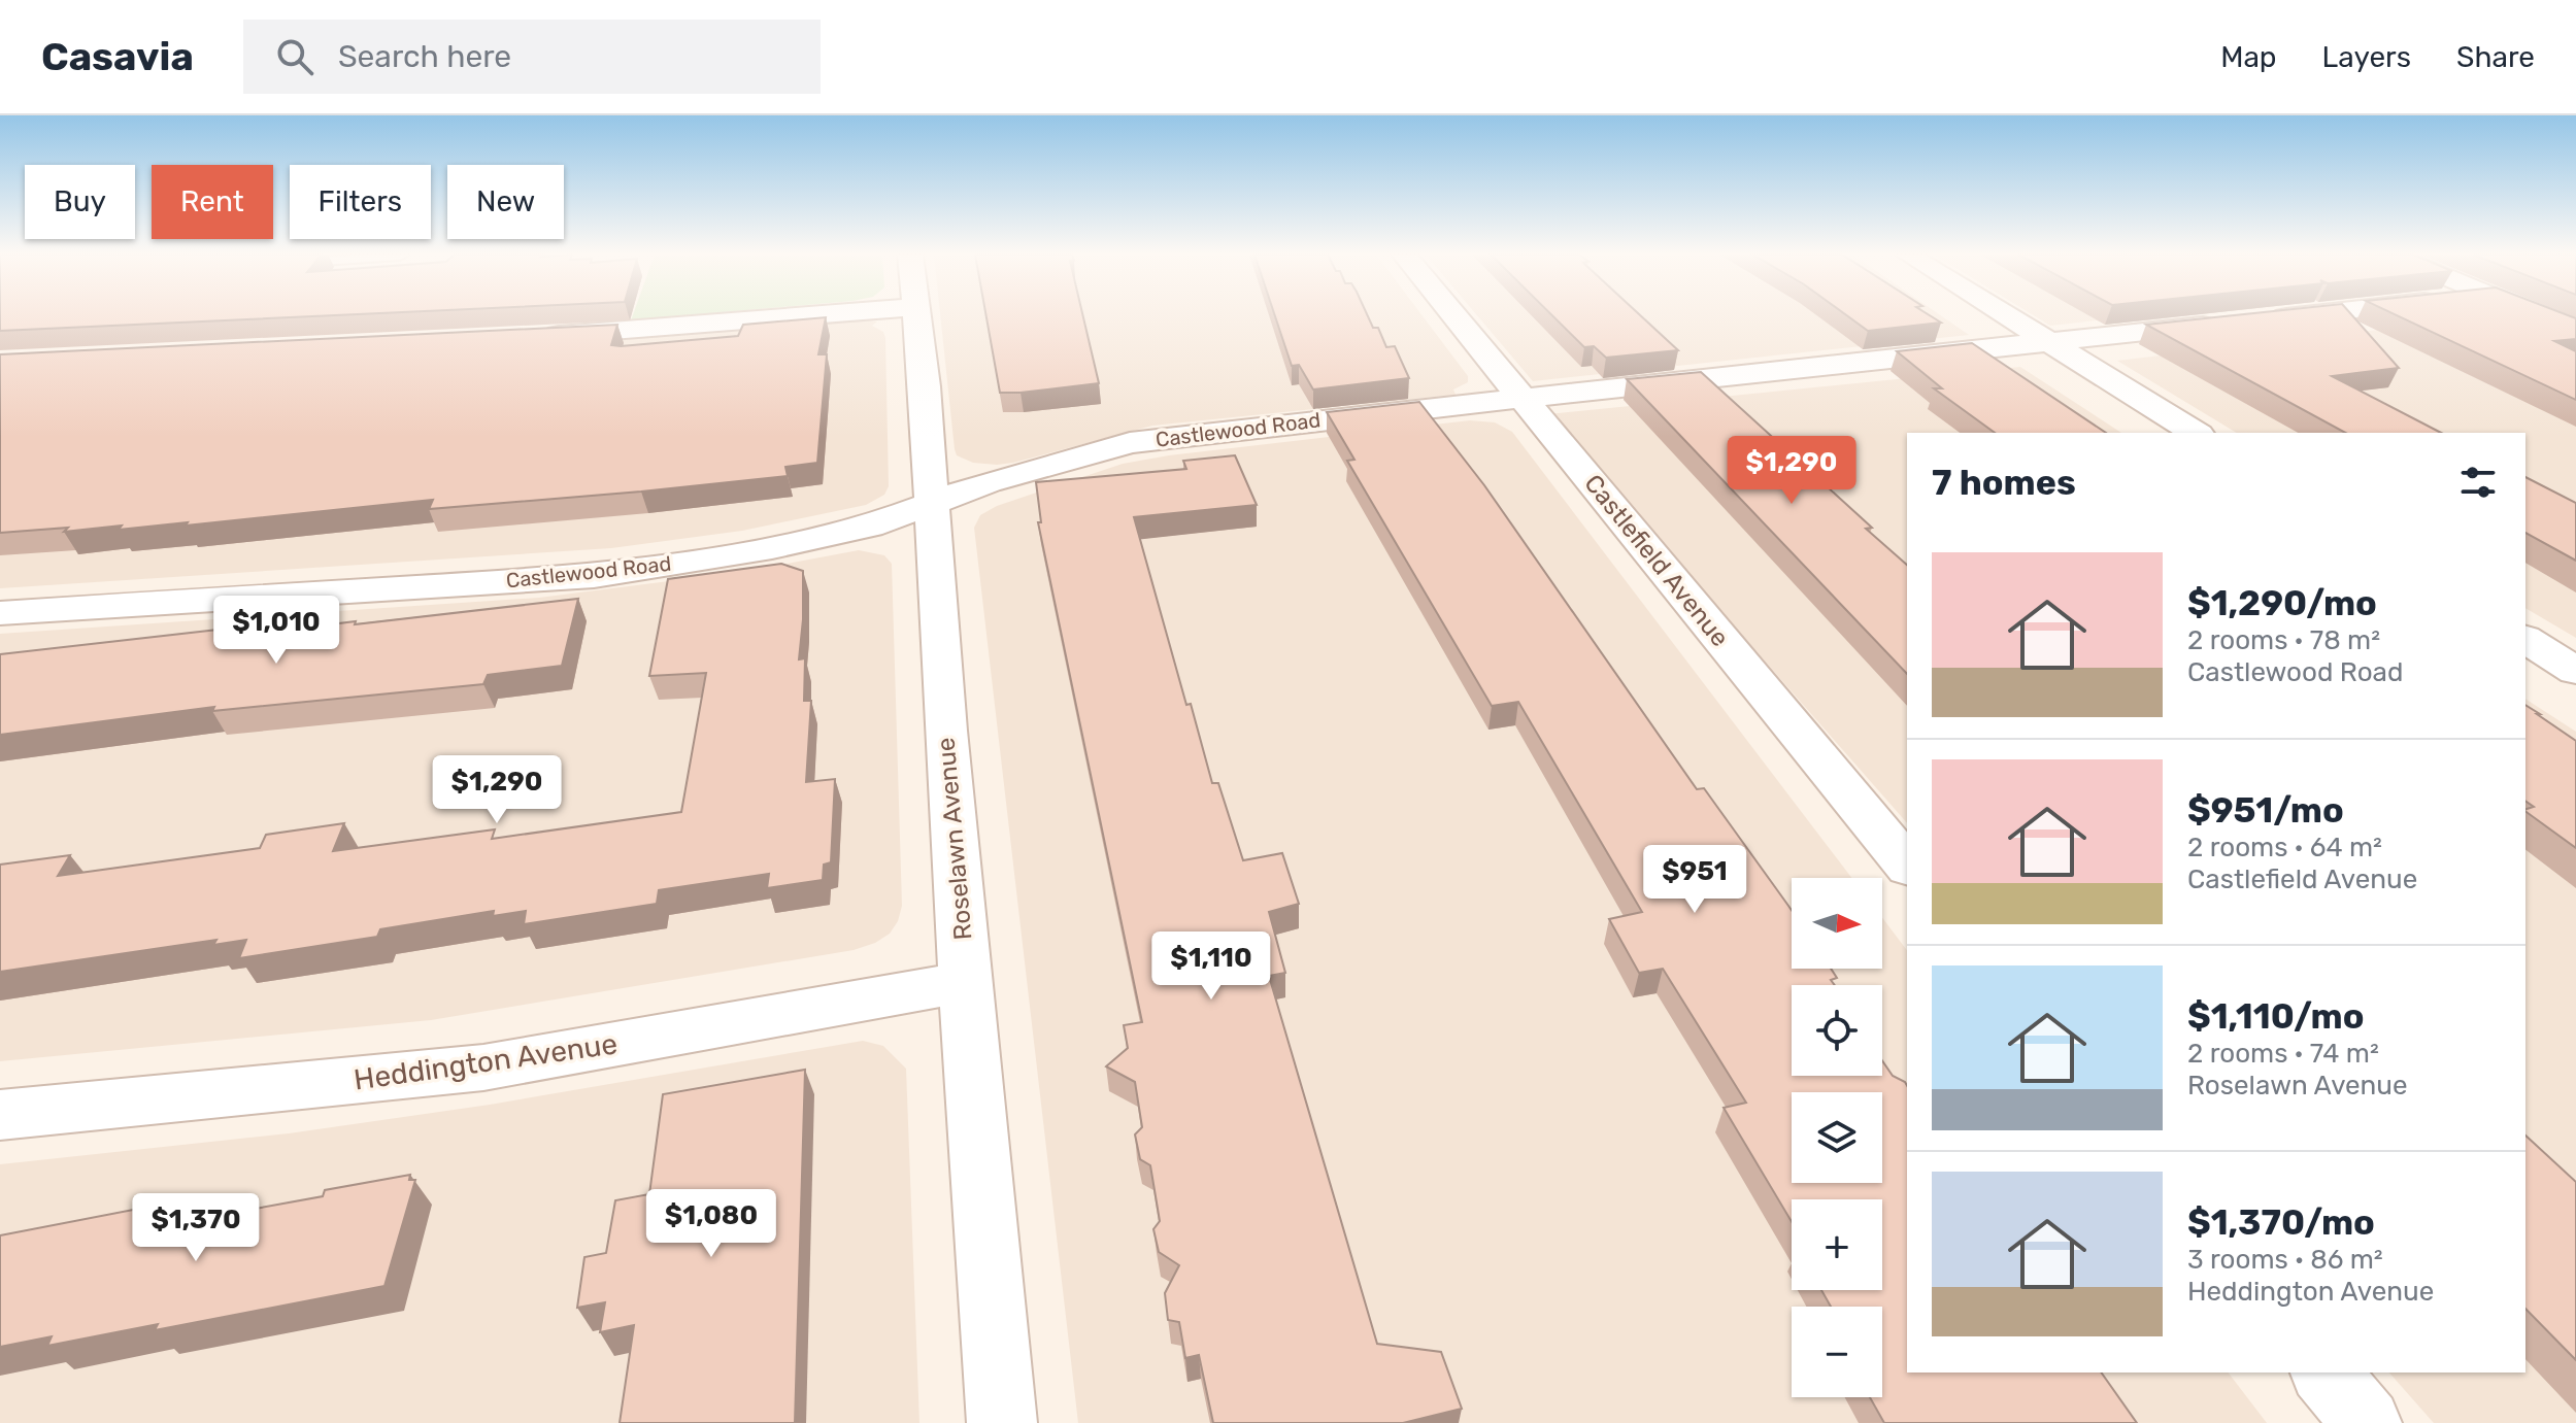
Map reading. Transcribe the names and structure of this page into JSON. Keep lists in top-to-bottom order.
{
  "streets": {
    "street": [
      "Castlewood Road",
      "Castlefield Avenue",
      "Roselawn Avenue",
      "Heddington Avenue"
    ]
  },
  "crossings": [
    ["Castlewood Road", "Castlefield Avenue"],
    ["Castlewood Road", "Roselawn Avenue"],
    ["Roselawn Avenue", "Heddington Avenue"]
  ],
  "north": "right",
  "page": {
    "header": "Casavia",
    "search": "Search here",
    "nav": ["Map", "Layers", "Share"],
    "chip": [
      "Buy",
      "Rent",
      "Filters",
      "New"
    ],
    "heading": "7 homes",
    "price": [
      "$1,290",
      "$1,010",
      "$1,290",
      "$951",
      "$1,110",
      "$1,080",
      "$1,370"
    ],
    "list": [
      {
        "name": "$1,290/mo",
        "note": "2 rooms · 78 m² · Castlewood Road"
      },
      {
        "name": "$951/mo",
        "note": "2 rooms · 64 m² · Castlefield Avenue"
      },
      {
        "name": "$1,110/mo",
        "note": "2 rooms · 74 m² · Roselawn Avenue"
      },
      {
        "name": "$1,370/mo",
        "note": "3 rooms · 86 m² · Heddington Avenue"
      }
    ],
    "map_buttons": ["+", "−"]
  }
}
